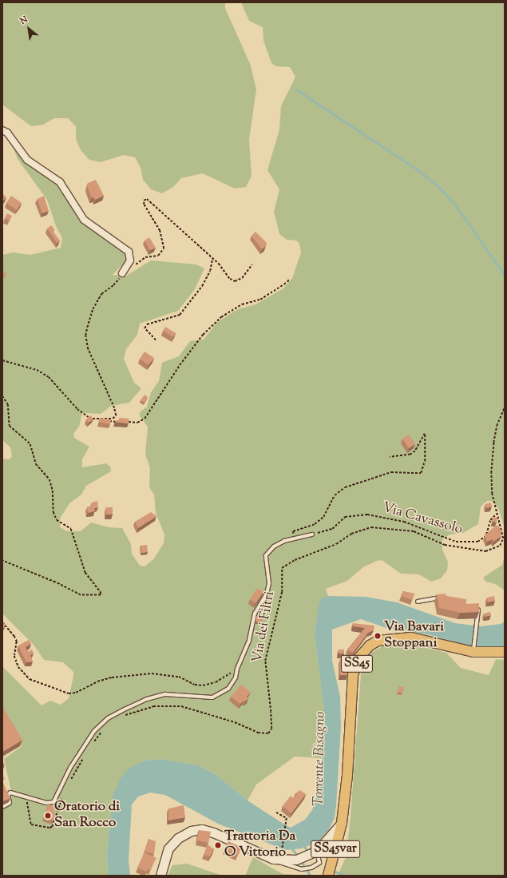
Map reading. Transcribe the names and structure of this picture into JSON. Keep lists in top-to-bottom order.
{
  "streets": {
    "main road": ["SS45", "SS45var"],
    "path": ["Via Cavassolo", "Via dei Filtri"]
  },
  "crossings": [
    ["Via Cavassolo", "Via dei Filtri"],
    ["SS45", "SS45var"]
  ],
  "water": ["Torrente Bisagno"],
  "places": ["Via Bavari Stoppani", "Oratorio di San Rocco", "Trattoria Da O Vittorio"],
  "north": "top left"
}
